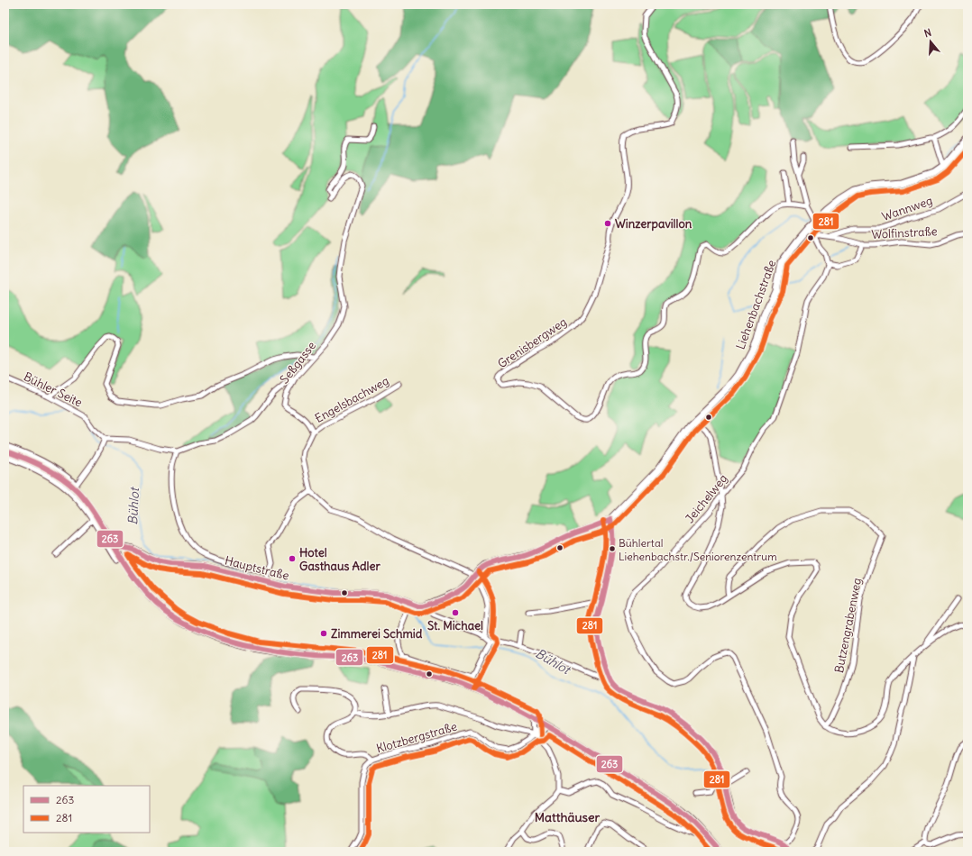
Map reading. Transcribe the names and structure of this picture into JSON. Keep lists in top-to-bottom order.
{
  "streets": {
    "street": [
      "Wannweg",
      "Wolfinstraße",
      "Liehenbachstraße",
      "Grenisbergweg",
      "Seßgasse",
      "Bühler Seite",
      "Engelsbachweg",
      "Jeichelweg",
      "Hauptstraße",
      "Butzengrabenweg",
      "Klotzbergstraße"
    ]
  },
  "crossings": [
    ["Wannweg", "Wolfinstraße"],
    ["Wolfinstraße", "Jeichelweg"],
    ["Seßgasse", "Engelsbachweg"]
  ],
  "districts": ["Matthäuser"],
  "water": ["Bühlot"],
  "places": [
    "Winzerpavillon",
    "Bühlertal Liehenbachstr./Seniorenzentrum",
    "Hotel Gasthaus Adler",
    "St. Michael",
    "Zimmerei Schmid"
  ],
  "lines": ["transit line 281", "transit line 263"],
  "legend": ["263", "281"],
  "north": "top"
}
